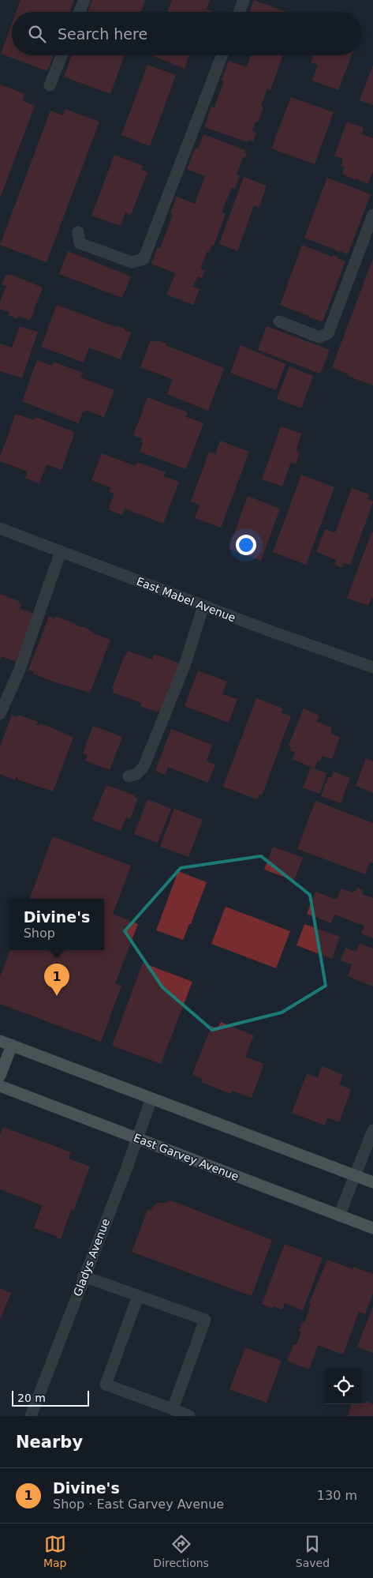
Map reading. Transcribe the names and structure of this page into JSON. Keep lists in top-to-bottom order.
{
  "streets": {
    "main road": ["East Garvey Avenue"],
    "street": ["East Mabel Avenue", "Gladys Avenue"]
  },
  "crossings": [
    ["East Garvey Avenue", "Gladys Avenue"]
  ],
  "scale_bar": "20 m",
  "page": {
    "search": "Search here",
    "popup": ["Divine's", "Shop"],
    "pins": "1",
    "scale": "20 m",
    "heading": "Nearby",
    "list": [
      {
        "mark": "1",
        "name": "Divine's",
        "note": "Shop · East Garvey Avenue",
        "value": "130 m"
      }
    ],
    "nav": ["Map", "Directions", "Saved"]
  }
}
